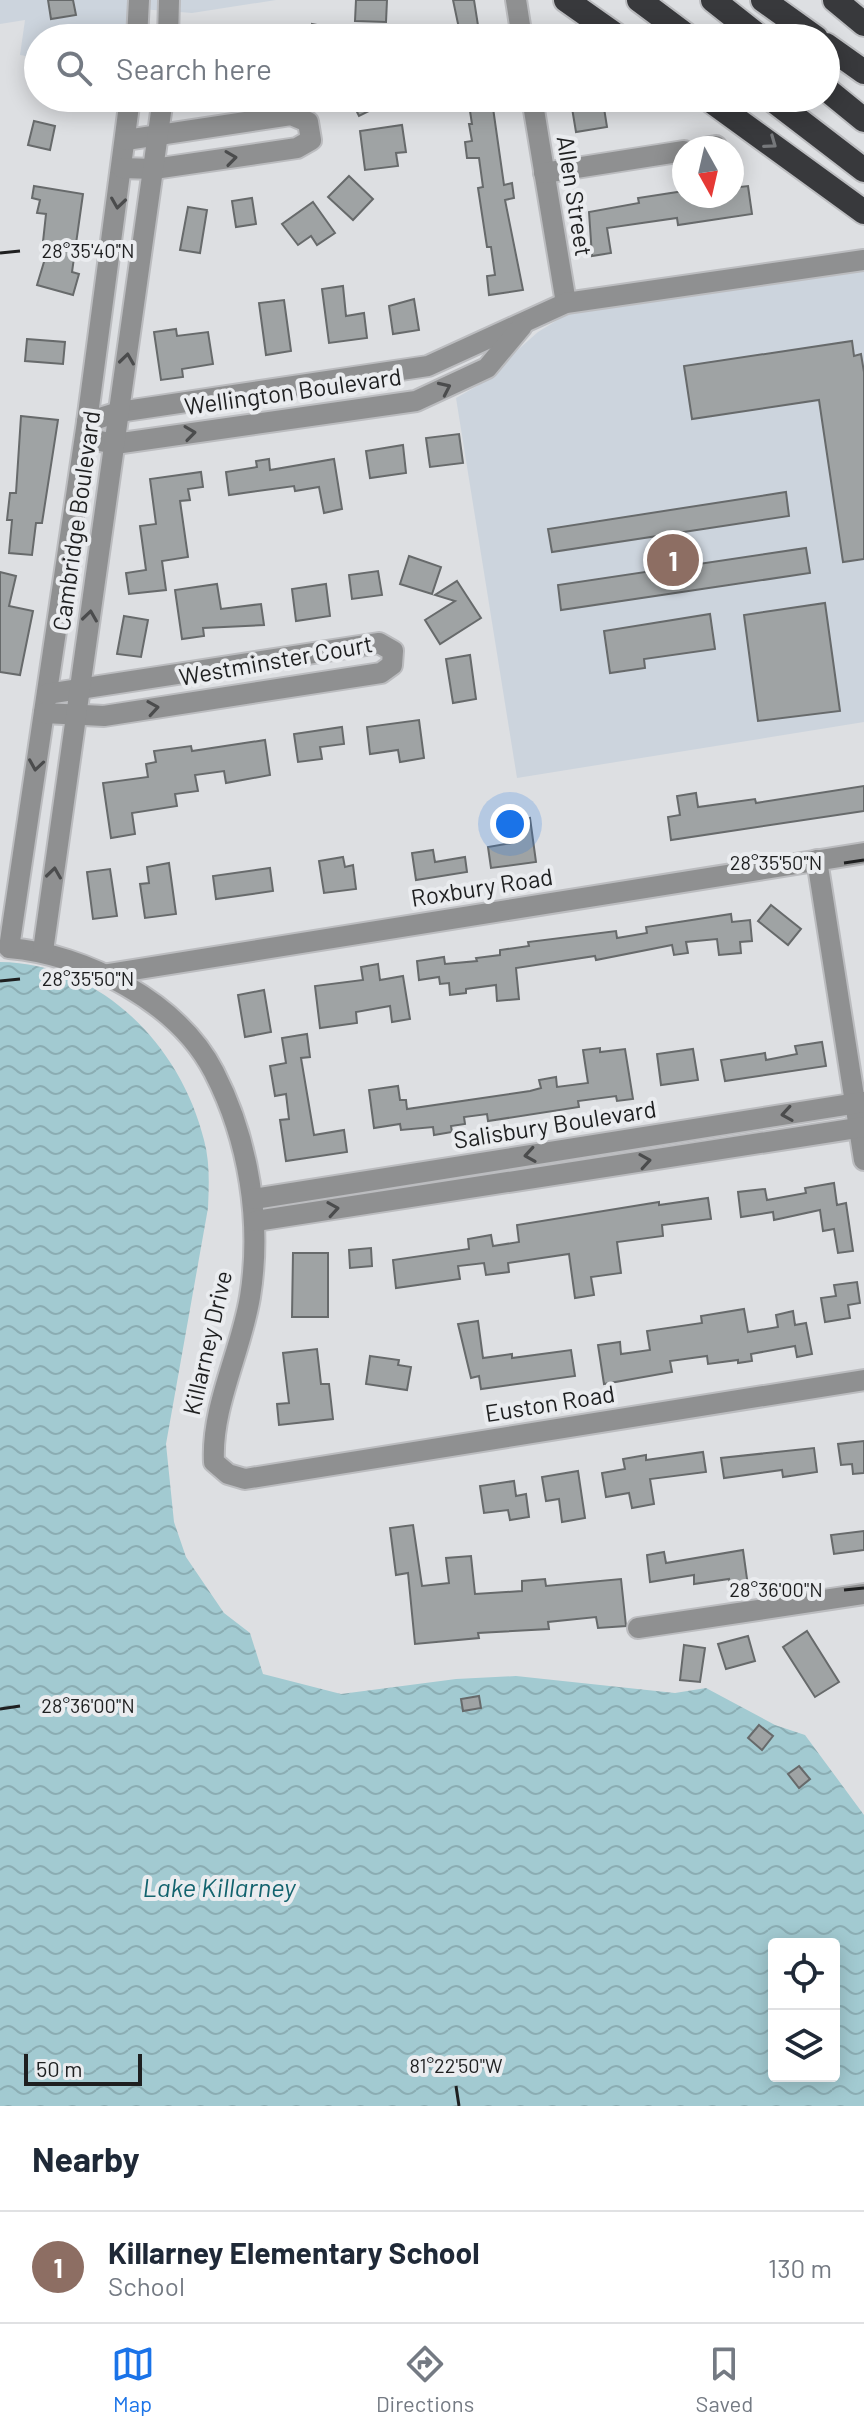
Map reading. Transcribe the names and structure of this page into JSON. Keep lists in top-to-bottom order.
{
  "streets": {
    "street": [
      "Allen Street",
      "Wellington Boulevard",
      "Cambridge Boulevard",
      "Westminster Court",
      "Roxbury Road",
      "Salisbury Boulevard",
      "Killarney Drive",
      "Euston Road"
    ]
  },
  "crossings": [
    ["Allen Street", "Wellington Boulevard"],
    ["Wellington Boulevard", "Cambridge Boulevard"],
    ["Cambridge Boulevard", "Westminster Court"],
    ["Cambridge Boulevard", "Killarney Drive"],
    ["Roxbury Road", "Killarney Drive"],
    ["Salisbury Boulevard", "Killarney Drive"],
    ["Killarney Drive", "Euston Road"]
  ],
  "water": ["Lake Killarney"],
  "scale_bar": "50 m",
  "north": "bottom",
  "page": {
    "search": "Search here",
    "pins": "1",
    "scale": "50 m",
    "heading": "Nearby",
    "list": [
      {
        "mark": "1",
        "name": "Killarney Elementary School",
        "note": "School",
        "value": "130 m"
      }
    ],
    "nav": ["Map", "Directions", "Saved"]
  },
  "coordinates": [
    "28°35'40\"N",
    "28°35'50\"N",
    "28°36'00\"N",
    "81°22'50\"W"
  ]
}
